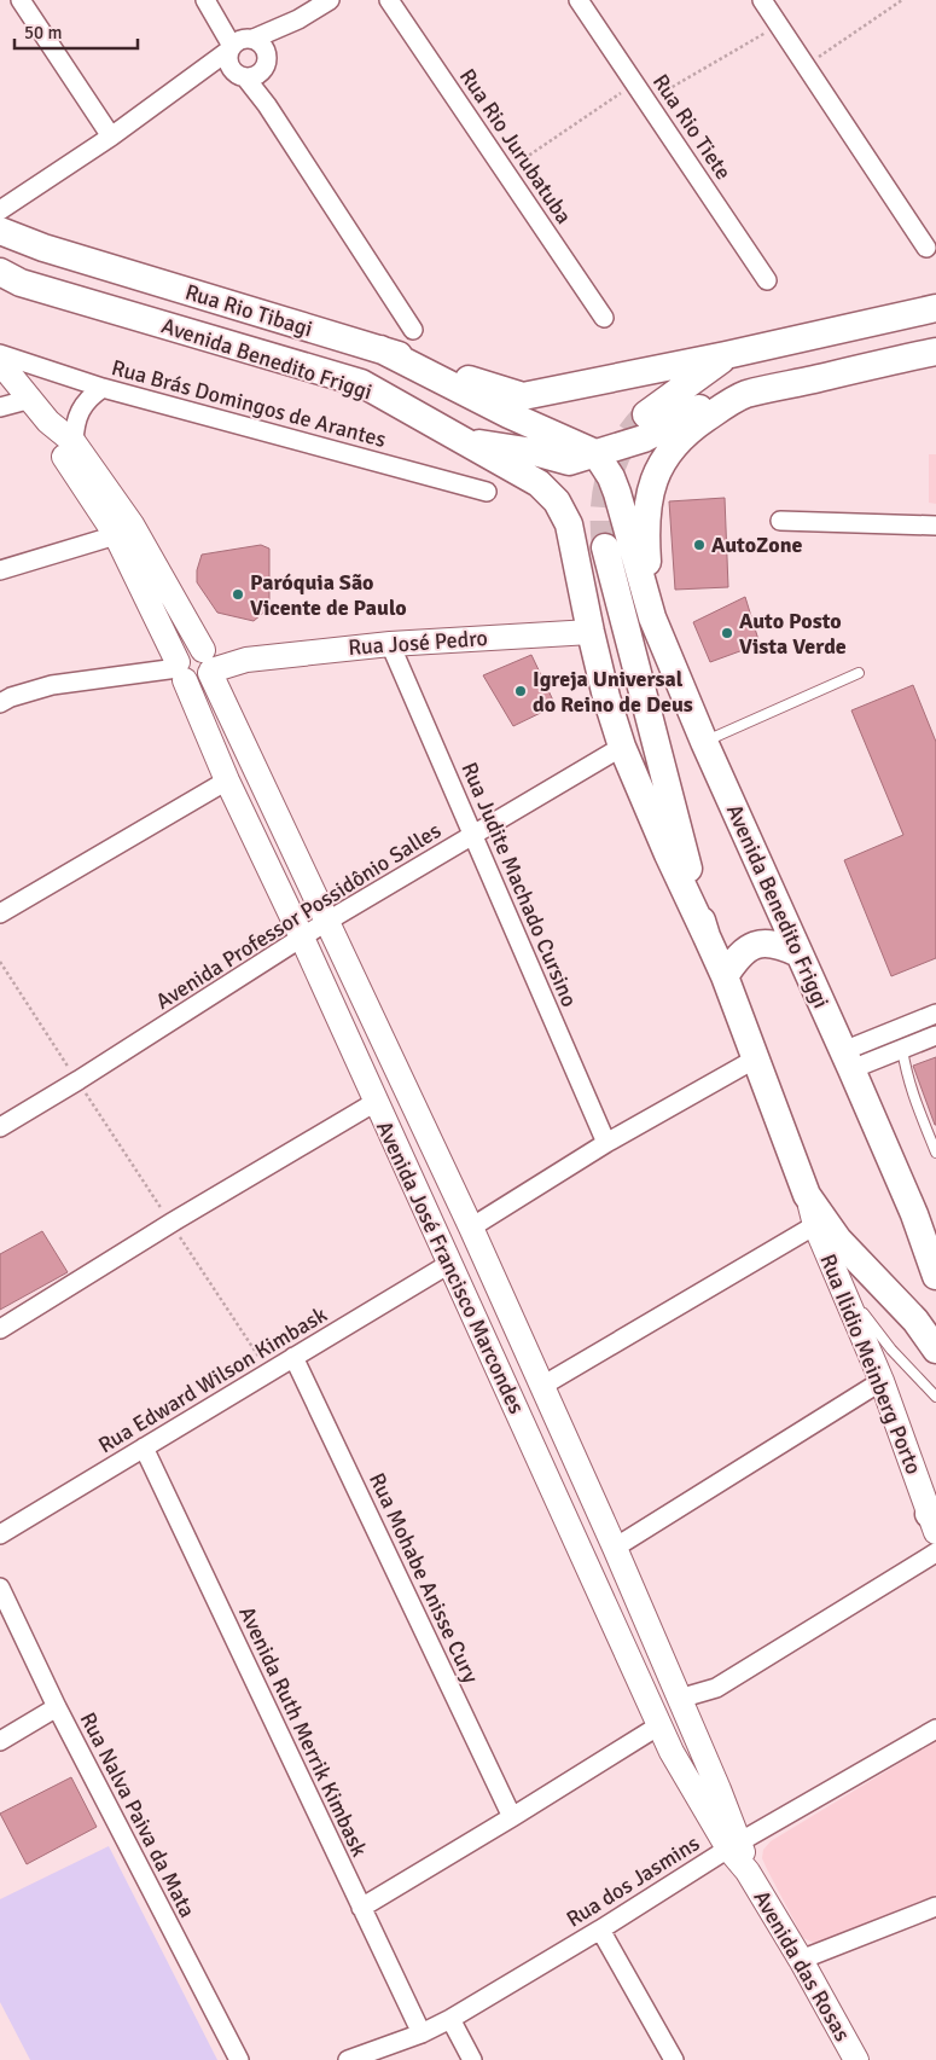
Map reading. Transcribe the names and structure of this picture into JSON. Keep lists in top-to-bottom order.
{
  "streets": {
    "main road": ["Rua Rio Tibagi", "Avenida Benedito Friggi"],
    "street": [
      "Rua Rio Tiete",
      "Rua Rio Jurubatuba",
      "Rua Brás Domingos de Arantes",
      "Rua José Pedro",
      "Rua Judite Machado Cursino",
      "Avenida Professor Possidônio Salles",
      "Avenida José Francisco Marcondes",
      "Rua Ilidio Meinberg Porto",
      "Rua Edward Wilson Kimbask",
      "Rua Mohabe Anisse Cury",
      "Avenida Ruth Merrik Kimbask",
      "Rua Nalva Paiva da Mata",
      "Rua dos Jasmins",
      "Avenida das Rosas"
    ]
  },
  "crossings": [
    ["Avenida Benedito Friggi", "Rua José Pedro"],
    ["Avenida Benedito Friggi", "Avenida Professor Possidônio Salles"],
    ["Avenida Benedito Friggi", "Rua Ilidio Meinberg Porto"],
    ["Rua José Pedro", "Rua Judite Machado Cursino"],
    ["Rua José Pedro", "Avenida José Francisco Marcondes"],
    ["Rua Judite Machado Cursino", "Avenida Professor Possidônio Salles"],
    ["Avenida Professor Possidônio Salles", "Avenida José Francisco Marcondes"],
    ["Avenida José Francisco Marcondes", "Rua Edward Wilson Kimbask"],
    ["Avenida José Francisco Marcondes", "Rua dos Jasmins"],
    ["Avenida José Francisco Marcondes", "Avenida das Rosas"],
    ["Rua Edward Wilson Kimbask", "Rua Mohabe Anisse Cury"],
    ["Rua Edward Wilson Kimbask", "Avenida Ruth Merrik Kimbask"],
    ["Avenida Ruth Merrik Kimbask", "Rua dos Jasmins"],
    ["Rua dos Jasmins", "Avenida das Rosas"]
  ],
  "places": [
    "AutoZone",
    "Paróquia São Vicente de Paulo",
    "Auto Posto Vista Verde",
    "Igreja Universal do Reino de Deus"
  ],
  "scale_bar": "50 m"
}
